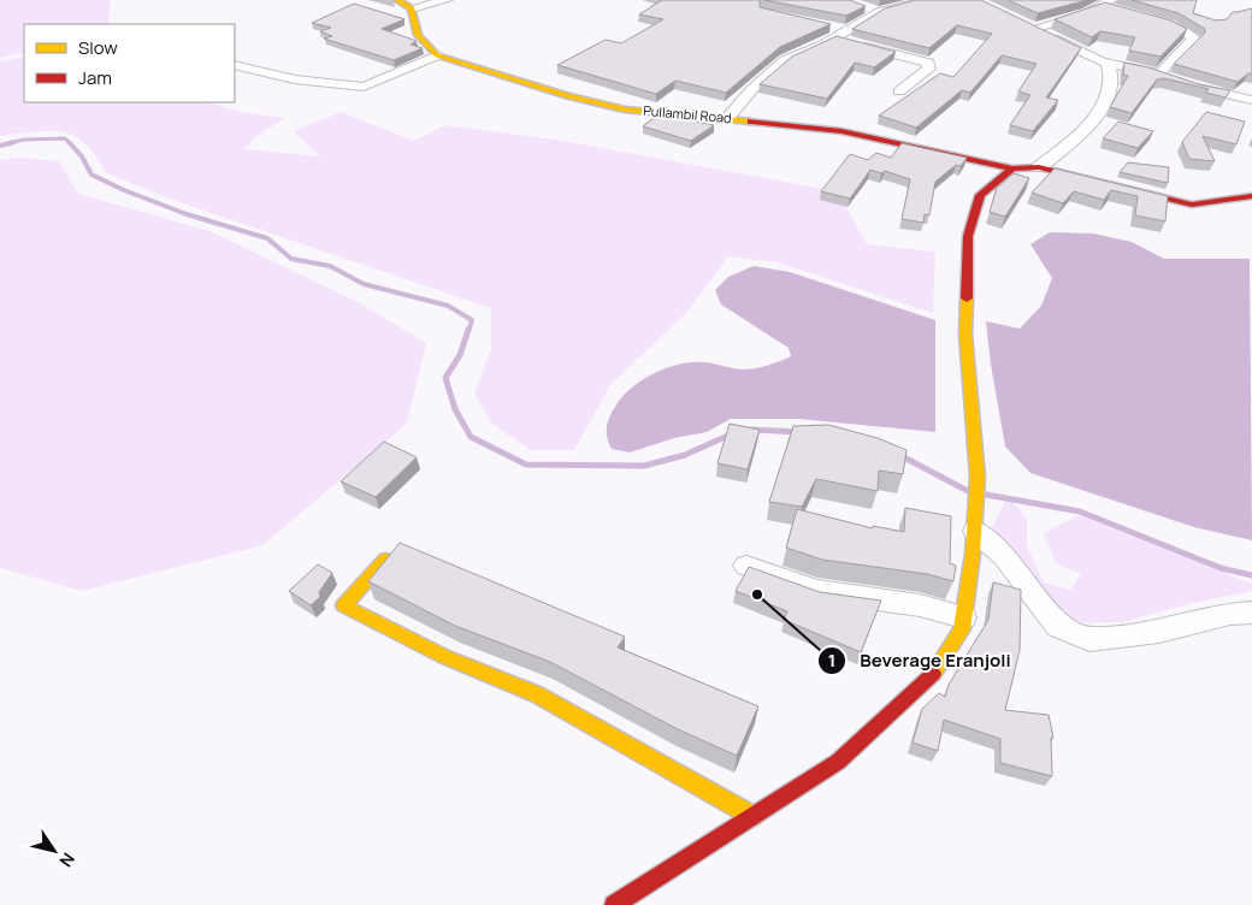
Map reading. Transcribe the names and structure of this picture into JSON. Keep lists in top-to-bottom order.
{
  "streets": {
    "street": ["Pullambil Road"]
  },
  "places": ["Beverage Eranjoli"],
  "legend": ["Slow", "Jam"],
  "north": "bottom right"
}
